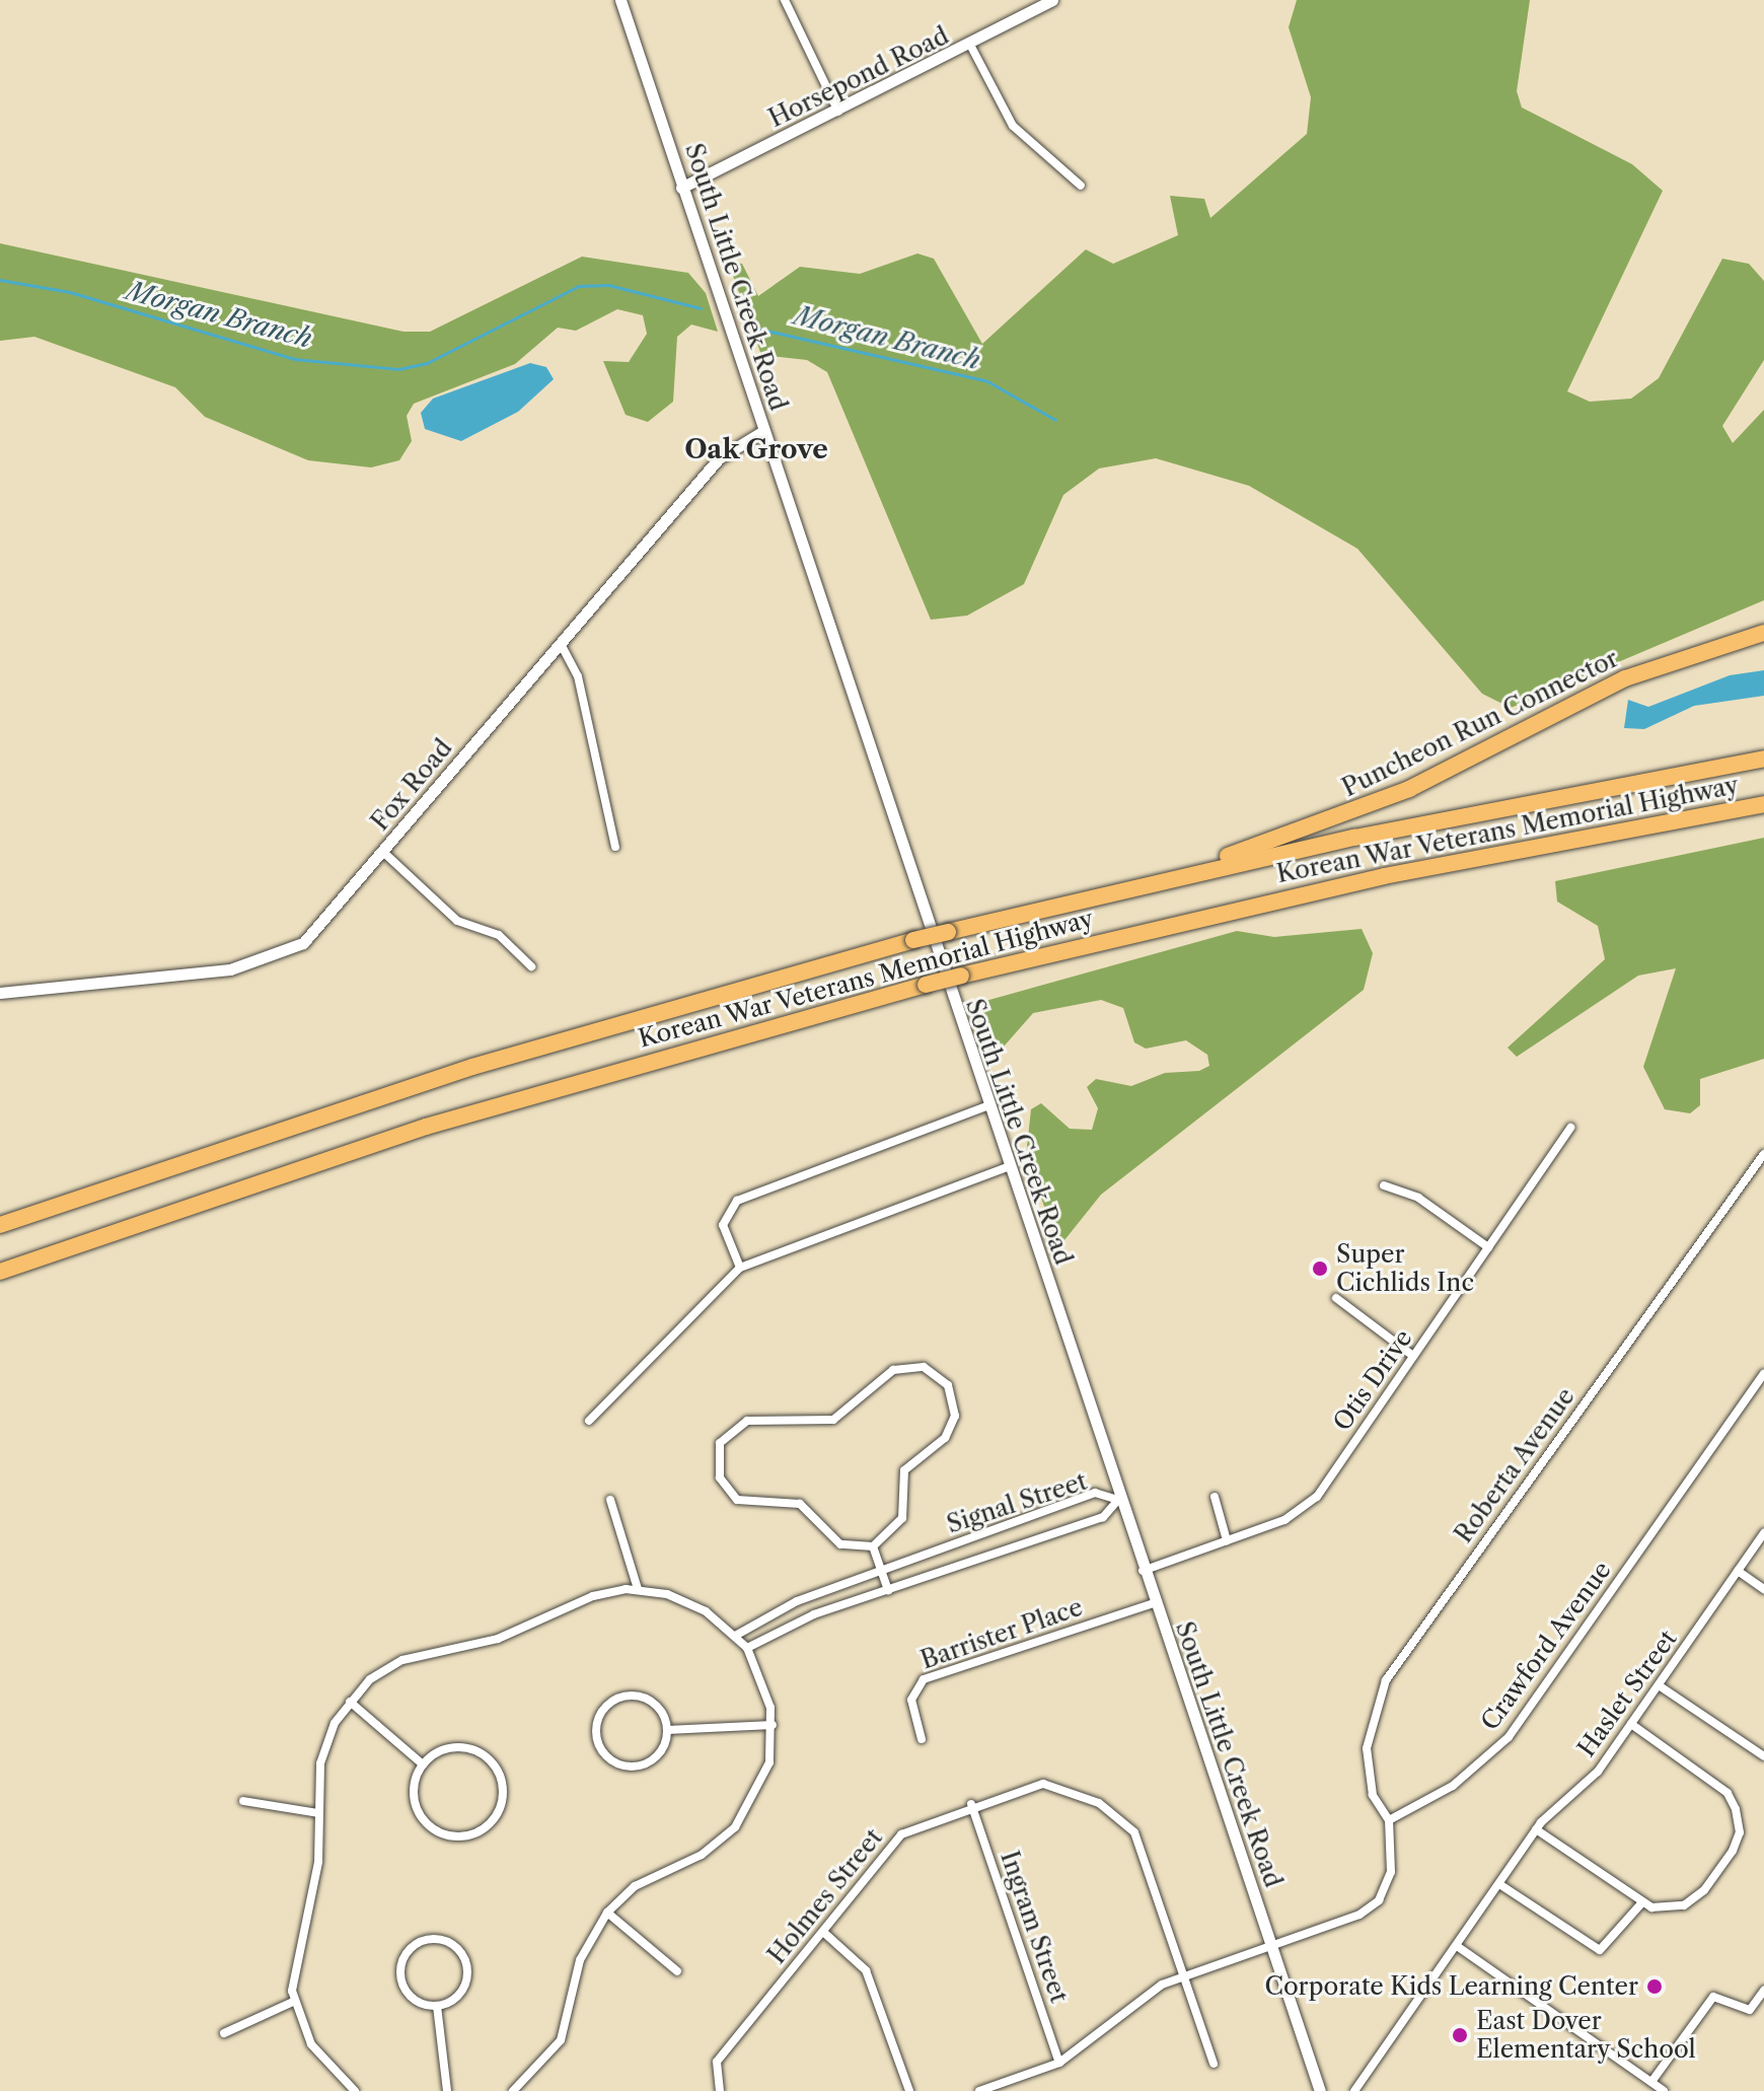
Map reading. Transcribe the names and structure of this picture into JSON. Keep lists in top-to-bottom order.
{
  "streets": {
    "highway": ["Puncheon Run Connector", "Korean War Veterans Memorial Highway"],
    "street": [
      "Horsepond Road",
      "South Little Creek Road",
      "Fox Road",
      "Otis Drive",
      "Roberta Avenue",
      "Signal Street",
      "Barrister Place",
      "Crawford Avenue",
      "Haslet Street",
      "Holmes Street",
      "Ingram Street"
    ]
  },
  "crossings": [
    ["Horsepond Road", "South Little Creek Road"],
    ["South Little Creek Road", "Fox Road"],
    ["South Little Creek Road", "Otis Drive"],
    ["South Little Creek Road", "Signal Street"],
    ["South Little Creek Road", "Barrister Place"],
    ["Puncheon Run Connector", "Korean War Veterans Memorial Highway"],
    ["Roberta Avenue", "Crawford Avenue"],
    ["Holmes Street", "Ingram Street"]
  ],
  "districts": ["Oak Grove"],
  "water": ["Morgan Branch"],
  "places": ["Super Cichlids Inc", "Corporate Kids Learning Center", "East Dover Elementary School"]
}
